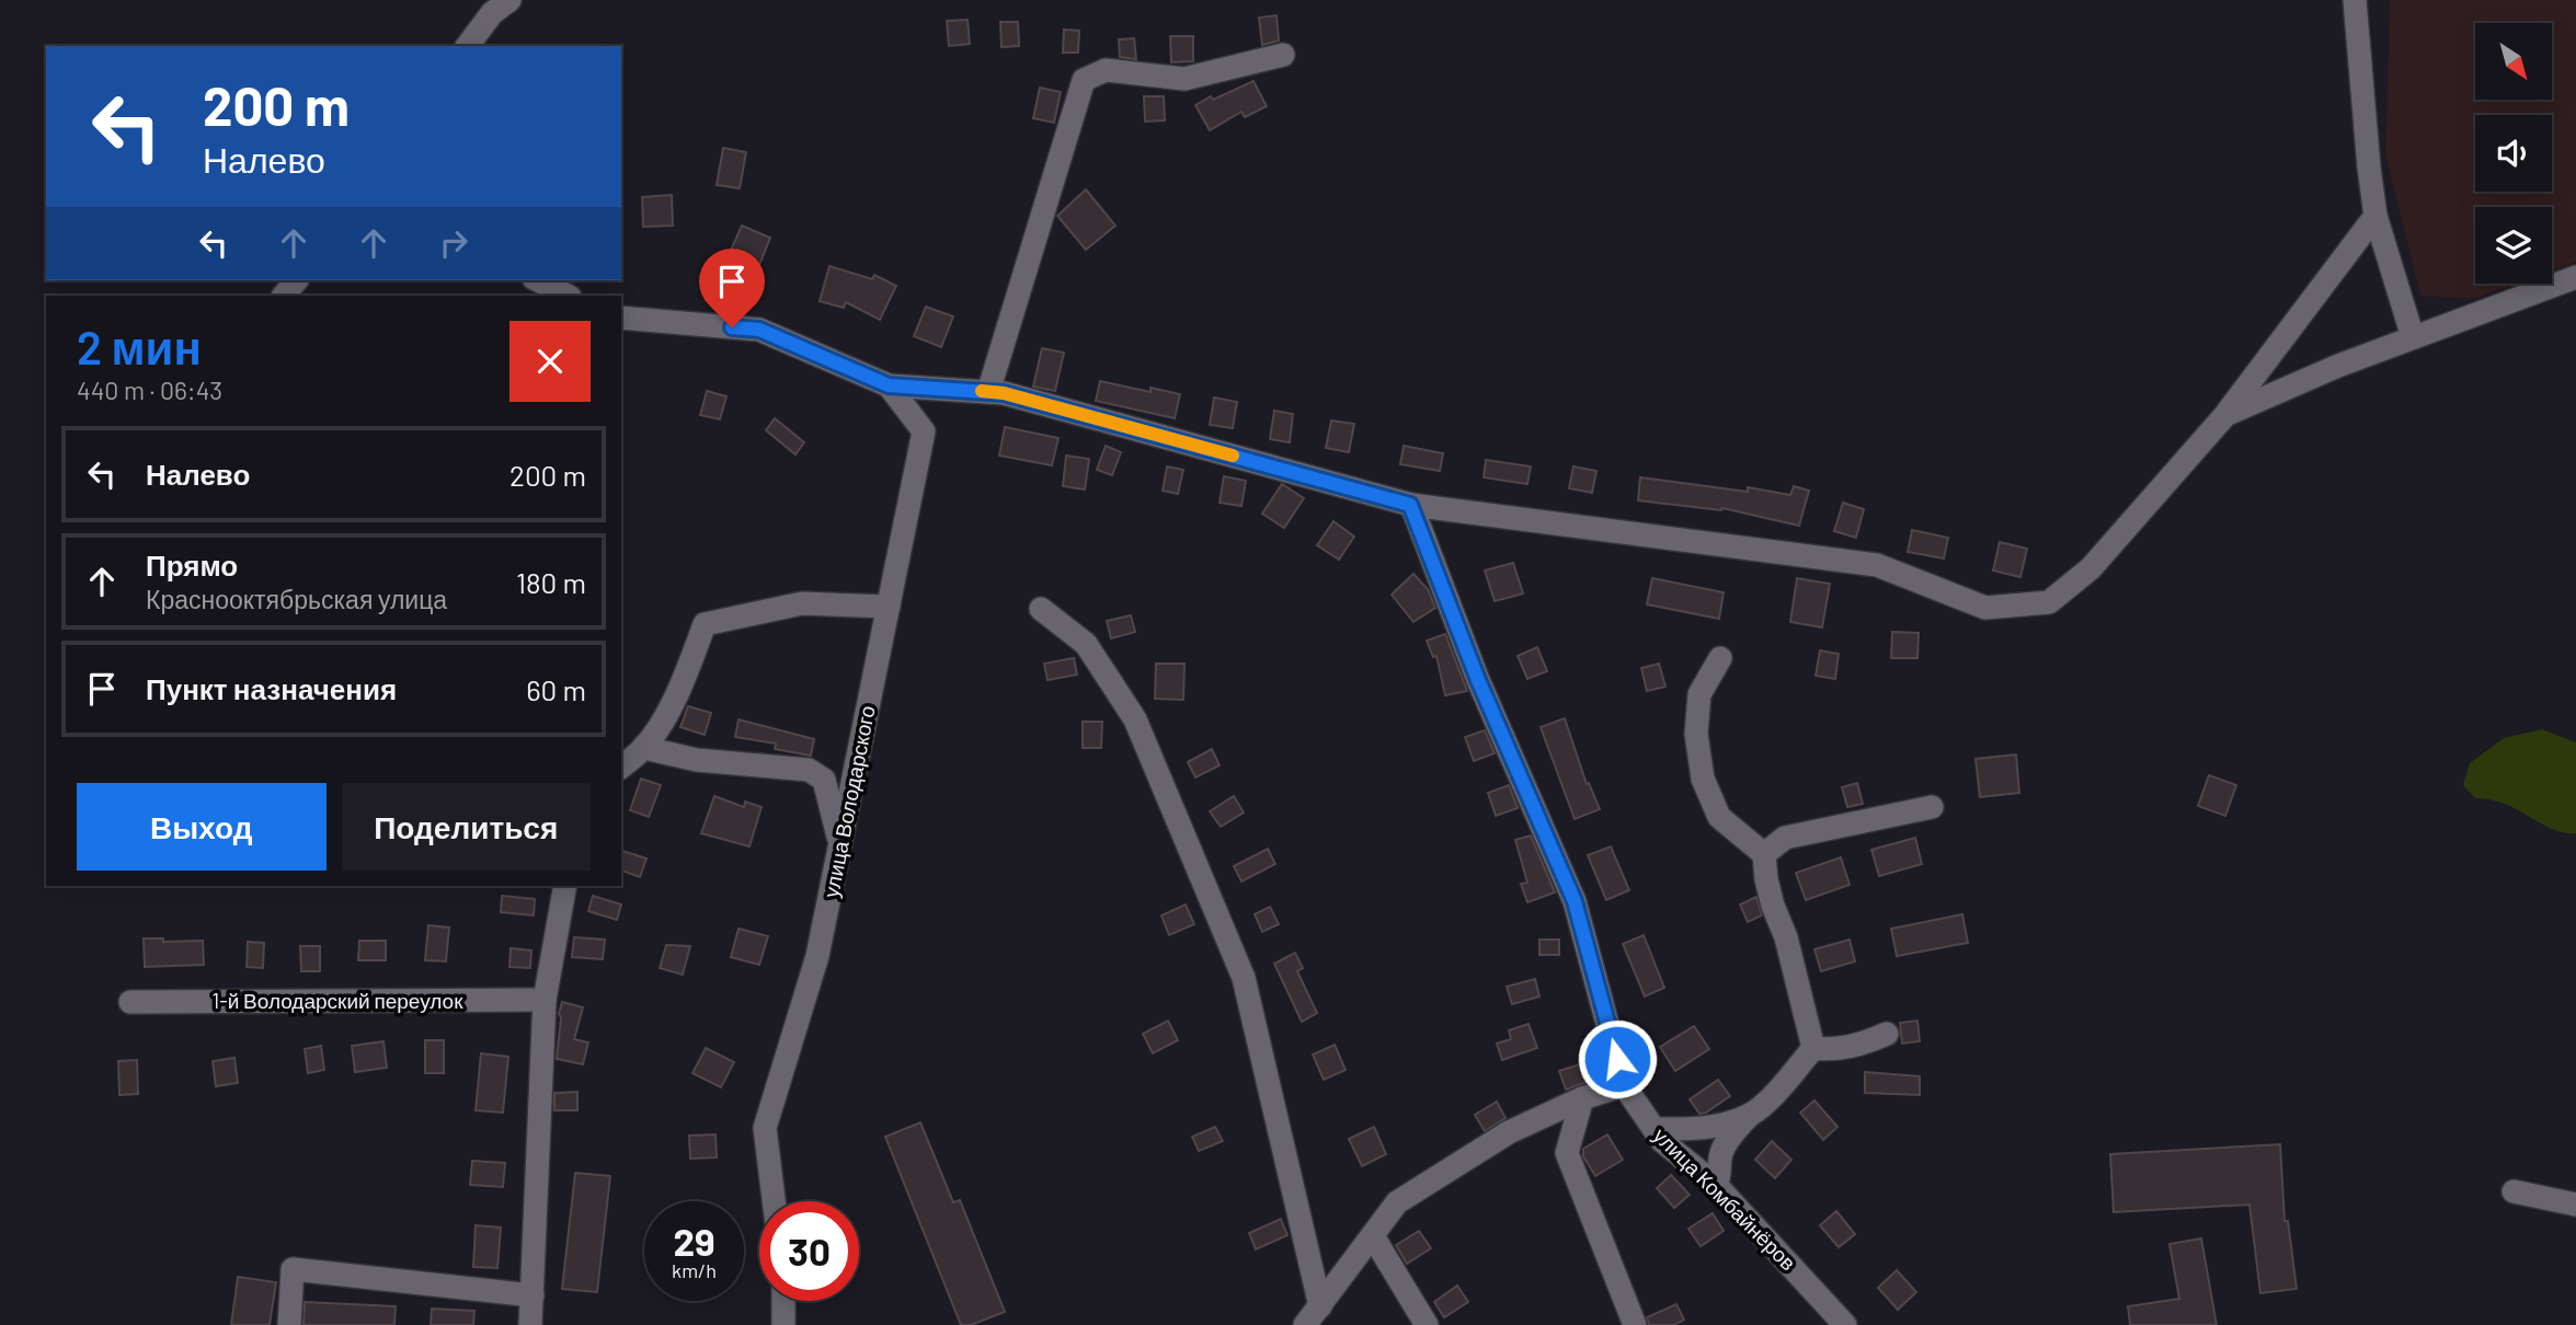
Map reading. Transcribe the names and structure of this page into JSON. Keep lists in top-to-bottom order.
{
  "streets": {
    "street": ["улица Володарского", "1-й Володарский переулок", "улица Комбайнёров"]
  },
  "north": "bottom right",
  "page": {
    "turn": ["200 m", "Налево"],
    "heading": ["2 мин", "440 m · 06:43"],
    "list": [
      {
        "name": "Налево",
        "value": "200 m"
      },
      {
        "name": "Прямо",
        "note": "Краснооктябрьская улица",
        "value": "180 m"
      },
      {
        "name": "Пункт назначения",
        "value": "60 m"
      }
    ],
    "buttons": ["Выход", "Поделиться"],
    "speed": "29 km/h",
    "limit": "30"
  }
}
